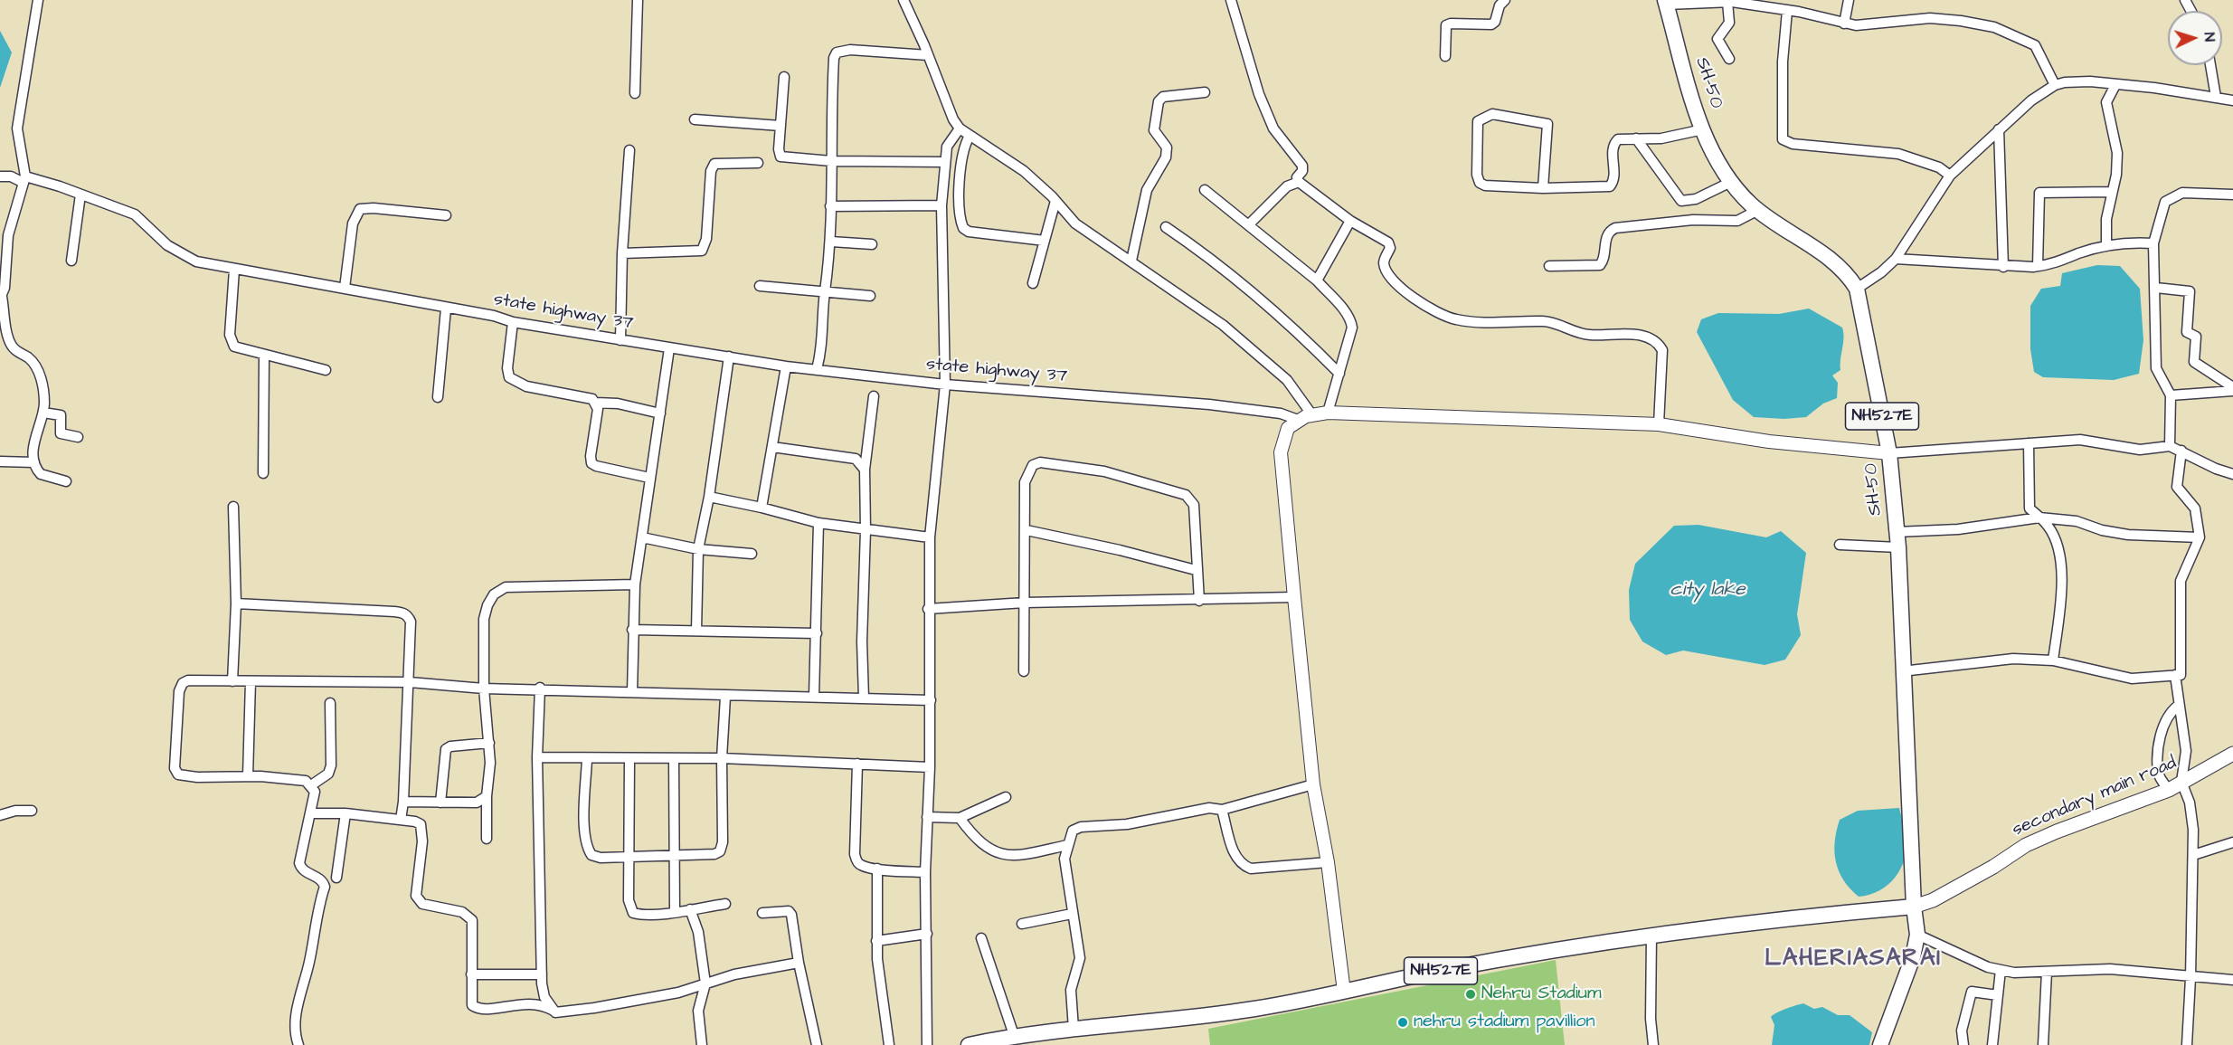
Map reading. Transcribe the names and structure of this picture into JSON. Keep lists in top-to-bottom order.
{
  "streets": {
    "main road": ["SH-50", "NH527E", "secondary main road"],
    "street": ["state highway 37"]
  },
  "crossings": [
    ["SH-50", "NH527E"],
    ["SH-50", "secondary main road"],
    ["NH527E", "secondary main road"]
  ],
  "districts": ["LAHERIASARAI"],
  "water": ["city lake"],
  "places": ["Nehru Stadium", "nehru stadium pavillion"],
  "north": "right"
}
